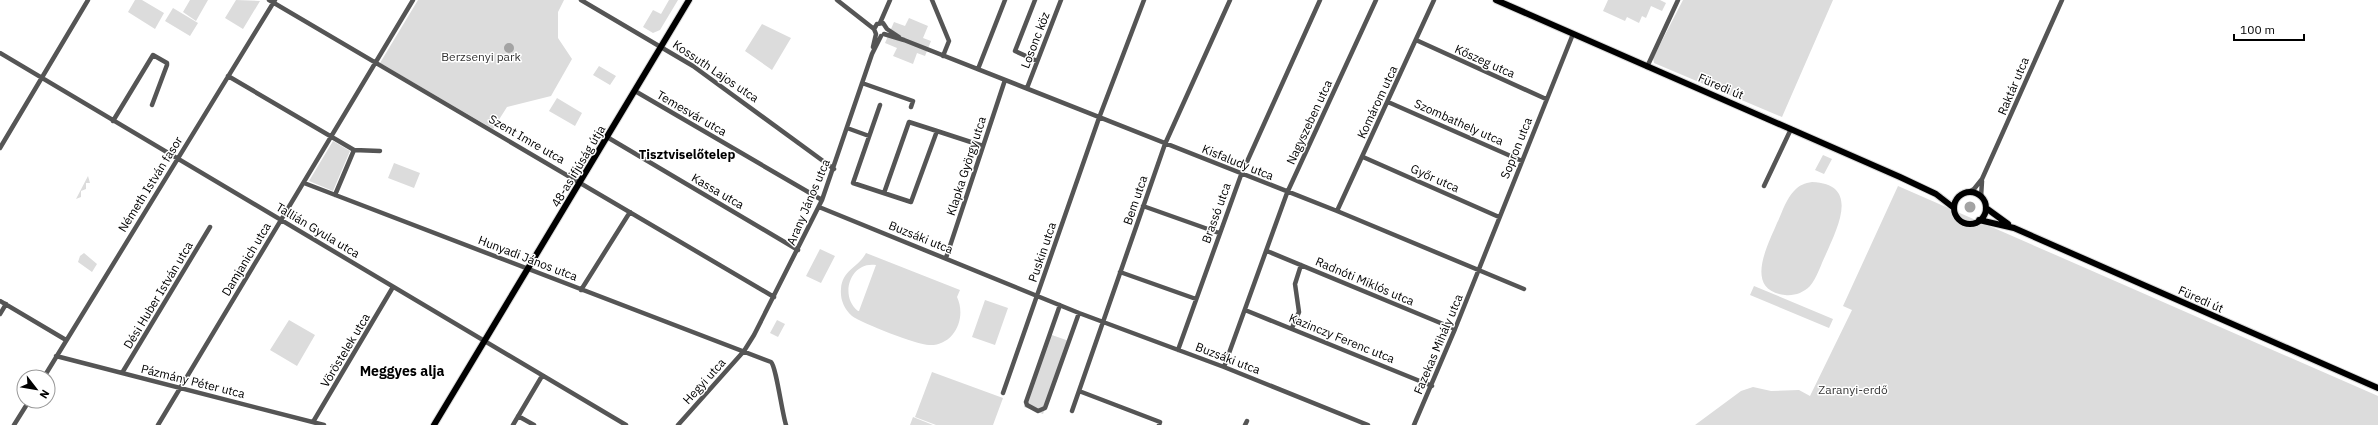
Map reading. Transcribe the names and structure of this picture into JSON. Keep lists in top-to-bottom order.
{
  "streets": {
    "main road": ["Füredi út", "48-as ifjúság útja"],
    "street": [
      "Losonc köz",
      "Kőszeg utca",
      "Kossuth Lajos utca",
      "Raktár utca",
      "Komárom utca",
      "Temesvár utca",
      "Nagyszeben utca",
      "Szombathely utca",
      "Szent Imre utca",
      "Sopron utca",
      "Kisfaludy utca",
      "Klapka György utca",
      "Győr utca",
      "Németh István fasor",
      "Kassa utca",
      "Bem utca",
      "Arany János utca",
      "Brassó utca",
      "Tallián Gyula utca",
      "Buzsáki utca",
      "Puskin utca",
      "Hunyadi János utca",
      "Damjanich utca",
      "Radnóti Miklós utca",
      "Dési Huber István utca",
      "Kazinczy Ferenc utca",
      "Fazekas Mihály utca",
      "Vöröstelek utca",
      "Pázmány Péter utca",
      "Hegyi utca"
    ]
  },
  "crossings": [
    ["Losonc köz", "Kisfaludy utca"],
    ["Kőszeg utca", "Komárom utca"],
    ["Kőszeg utca", "Sopron utca"],
    ["Kossuth Lajos utca", "48-as ifjúság útja"],
    ["Kossuth Lajos utca", "Arany János utca"],
    ["Füredi út", "Raktár utca"],
    ["Füredi út", "Sopron utca"],
    ["Komárom utca", "Szombathely utca"],
    ["Komárom utca", "Kisfaludy utca"],
    ["Komárom utca", "Győr utca"],
    ["Temesvár utca", "48-as ifjúság útja"],
    ["Temesvár utca", "Arany János utca"],
    ["Nagyszeben utca", "Kisfaludy utca"],
    ["Nagyszeben utca", "Buzsáki utca"],
    ["Nagyszeben utca", "Radnóti Miklós utca"],
    ["Nagyszeben utca", "Kazinczy Ferenc utca"],
    ["Szombathely utca", "Sopron utca"],
    ["Szent Imre utca", "48-as ifjúság útja"],
    ["Szent Imre utca", "Németh István fasor"],
    ["Szent Imre utca", "Arany János utca"],
    ["Szent Imre utca", "Damjanich utca"],
    ["Sopron utca", "Kisfaludy utca"],
    ["Sopron utca", "Győr utca"],
    ["Sopron utca", "Fazekas Mihály utca"],
    ["Kisfaludy utca", "Klapka György utca"],
    ["Kisfaludy utca", "Bem utca"],
    ["Kisfaludy utca", "Brassó utca"],
    ["Kisfaludy utca", "Puskin utca"],
    ["Kisfaludy utca", "Fazekas Mihály utca"],
    ["48-as ifjúság útja", "Kassa utca"],
    ["48-as ifjúság útja", "Tallián Gyula utca"],
    ["48-as ifjúság útja", "Hunyadi János utca"],
    ["Klapka György utca", "Buzsáki utca"],
    ["Németh István fasor", "Tallián Gyula utca"],
    ["Németh István fasor", "Pázmány Péter utca"],
    ["Kassa utca", "Arany János utca"],
    ["Bem utca", "Buzsáki utca"],
    ["Arany János utca", "Buzsáki utca"],
    ["Arany János utca", "Hunyadi János utca"],
    ["Arany János utca", "Hegyi utca"],
    ["Brassó utca", "Buzsáki utca"],
    ["Tallián Gyula utca", "Damjanich utca"],
    ["Tallián Gyula utca", "Vöröstelek utca"],
    ["Buzsáki utca", "Puskin utca"],
    ["Hunyadi János utca", "Damjanich utca"],
    ["Hunyadi János utca", "Hegyi utca"],
    ["Damjanich utca", "Pázmány Péter utca"],
    ["Radnóti Miklós utca", "Fazekas Mihály utca"],
    ["Dési Huber István utca", "Pázmány Péter utca"],
    ["Kazinczy Ferenc utca", "Fazekas Mihály utca"],
    ["Vöröstelek utca", "Pázmány Péter utca"]
  ],
  "districts": ["Tisztviselőtelep", "Meggyes alja"],
  "parks": ["Berzsenyi park", "Zaranyi-erdő"],
  "scale_bar": "100 m",
  "north": "bottom right"
}
